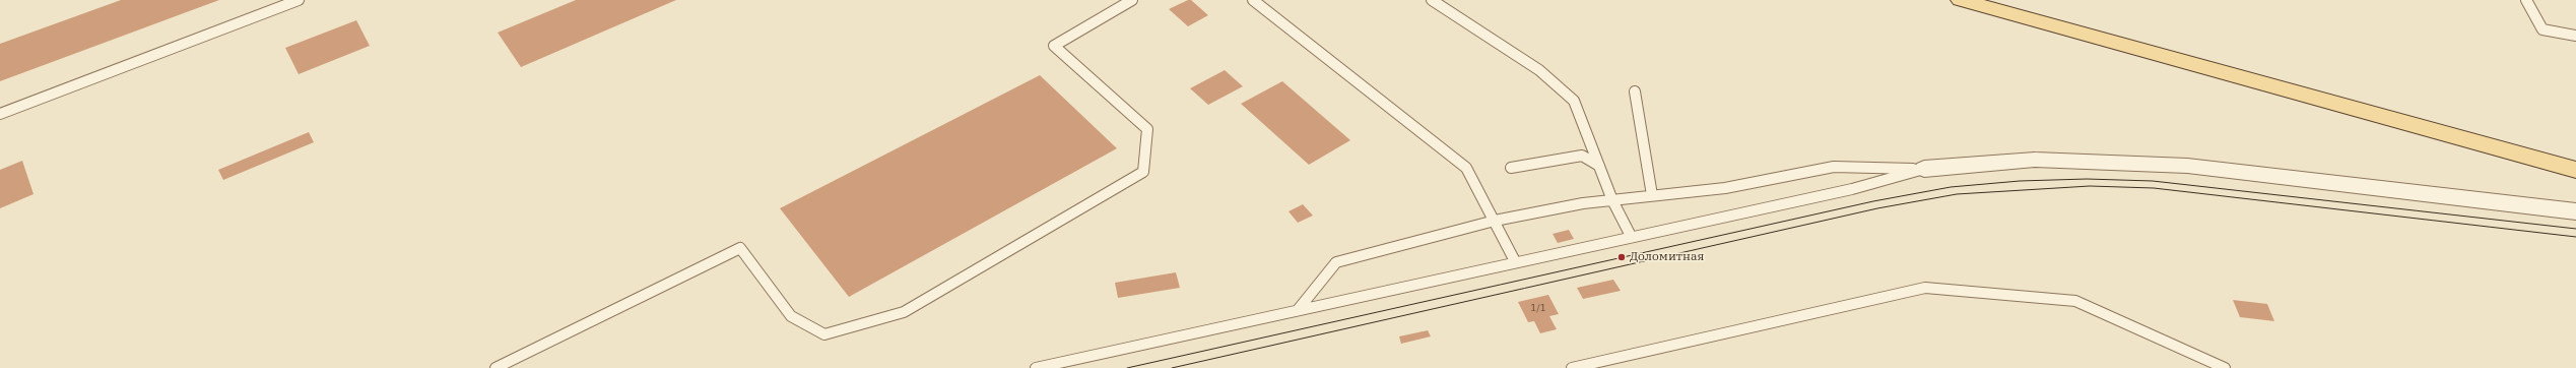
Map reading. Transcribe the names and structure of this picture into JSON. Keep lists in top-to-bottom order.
{
  "places": ["Доломитная"],
  "house_numbers": ["1/1"]
}
